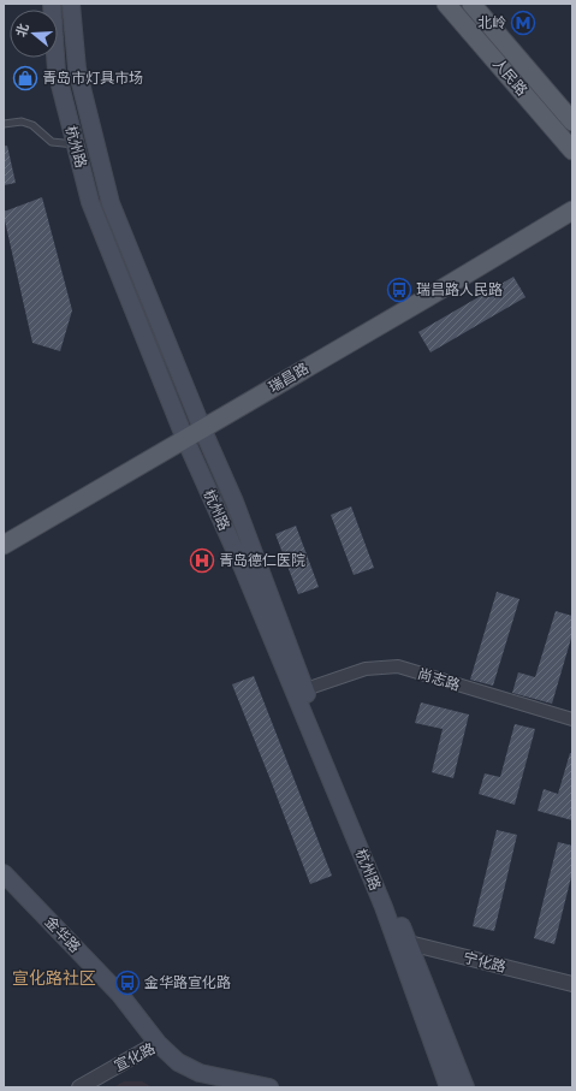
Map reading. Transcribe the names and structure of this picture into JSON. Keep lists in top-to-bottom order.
{
  "streets": {
    "main road": [
      "人民路",
      "杭州路",
      "瑞昌路",
      "金华路",
      "宣化路"
    ],
    "street": ["尚志路", "宁化路"]
  },
  "crossings": [
    ["杭州路", "瑞昌路"],
    ["杭州路", "尚志路"],
    ["杭州路", "宁化路"],
    ["金华路", "宣化路"]
  ],
  "districts": ["宣化路社区"],
  "places": {
    "metro station": ["北岭"],
    "shop": ["青岛市灯具市场"],
    "bus stop": ["瑞昌路人民路", "金华路宣化路"],
    "hospital": ["青岛德仁医院"]
  },
  "north": "left"
}
